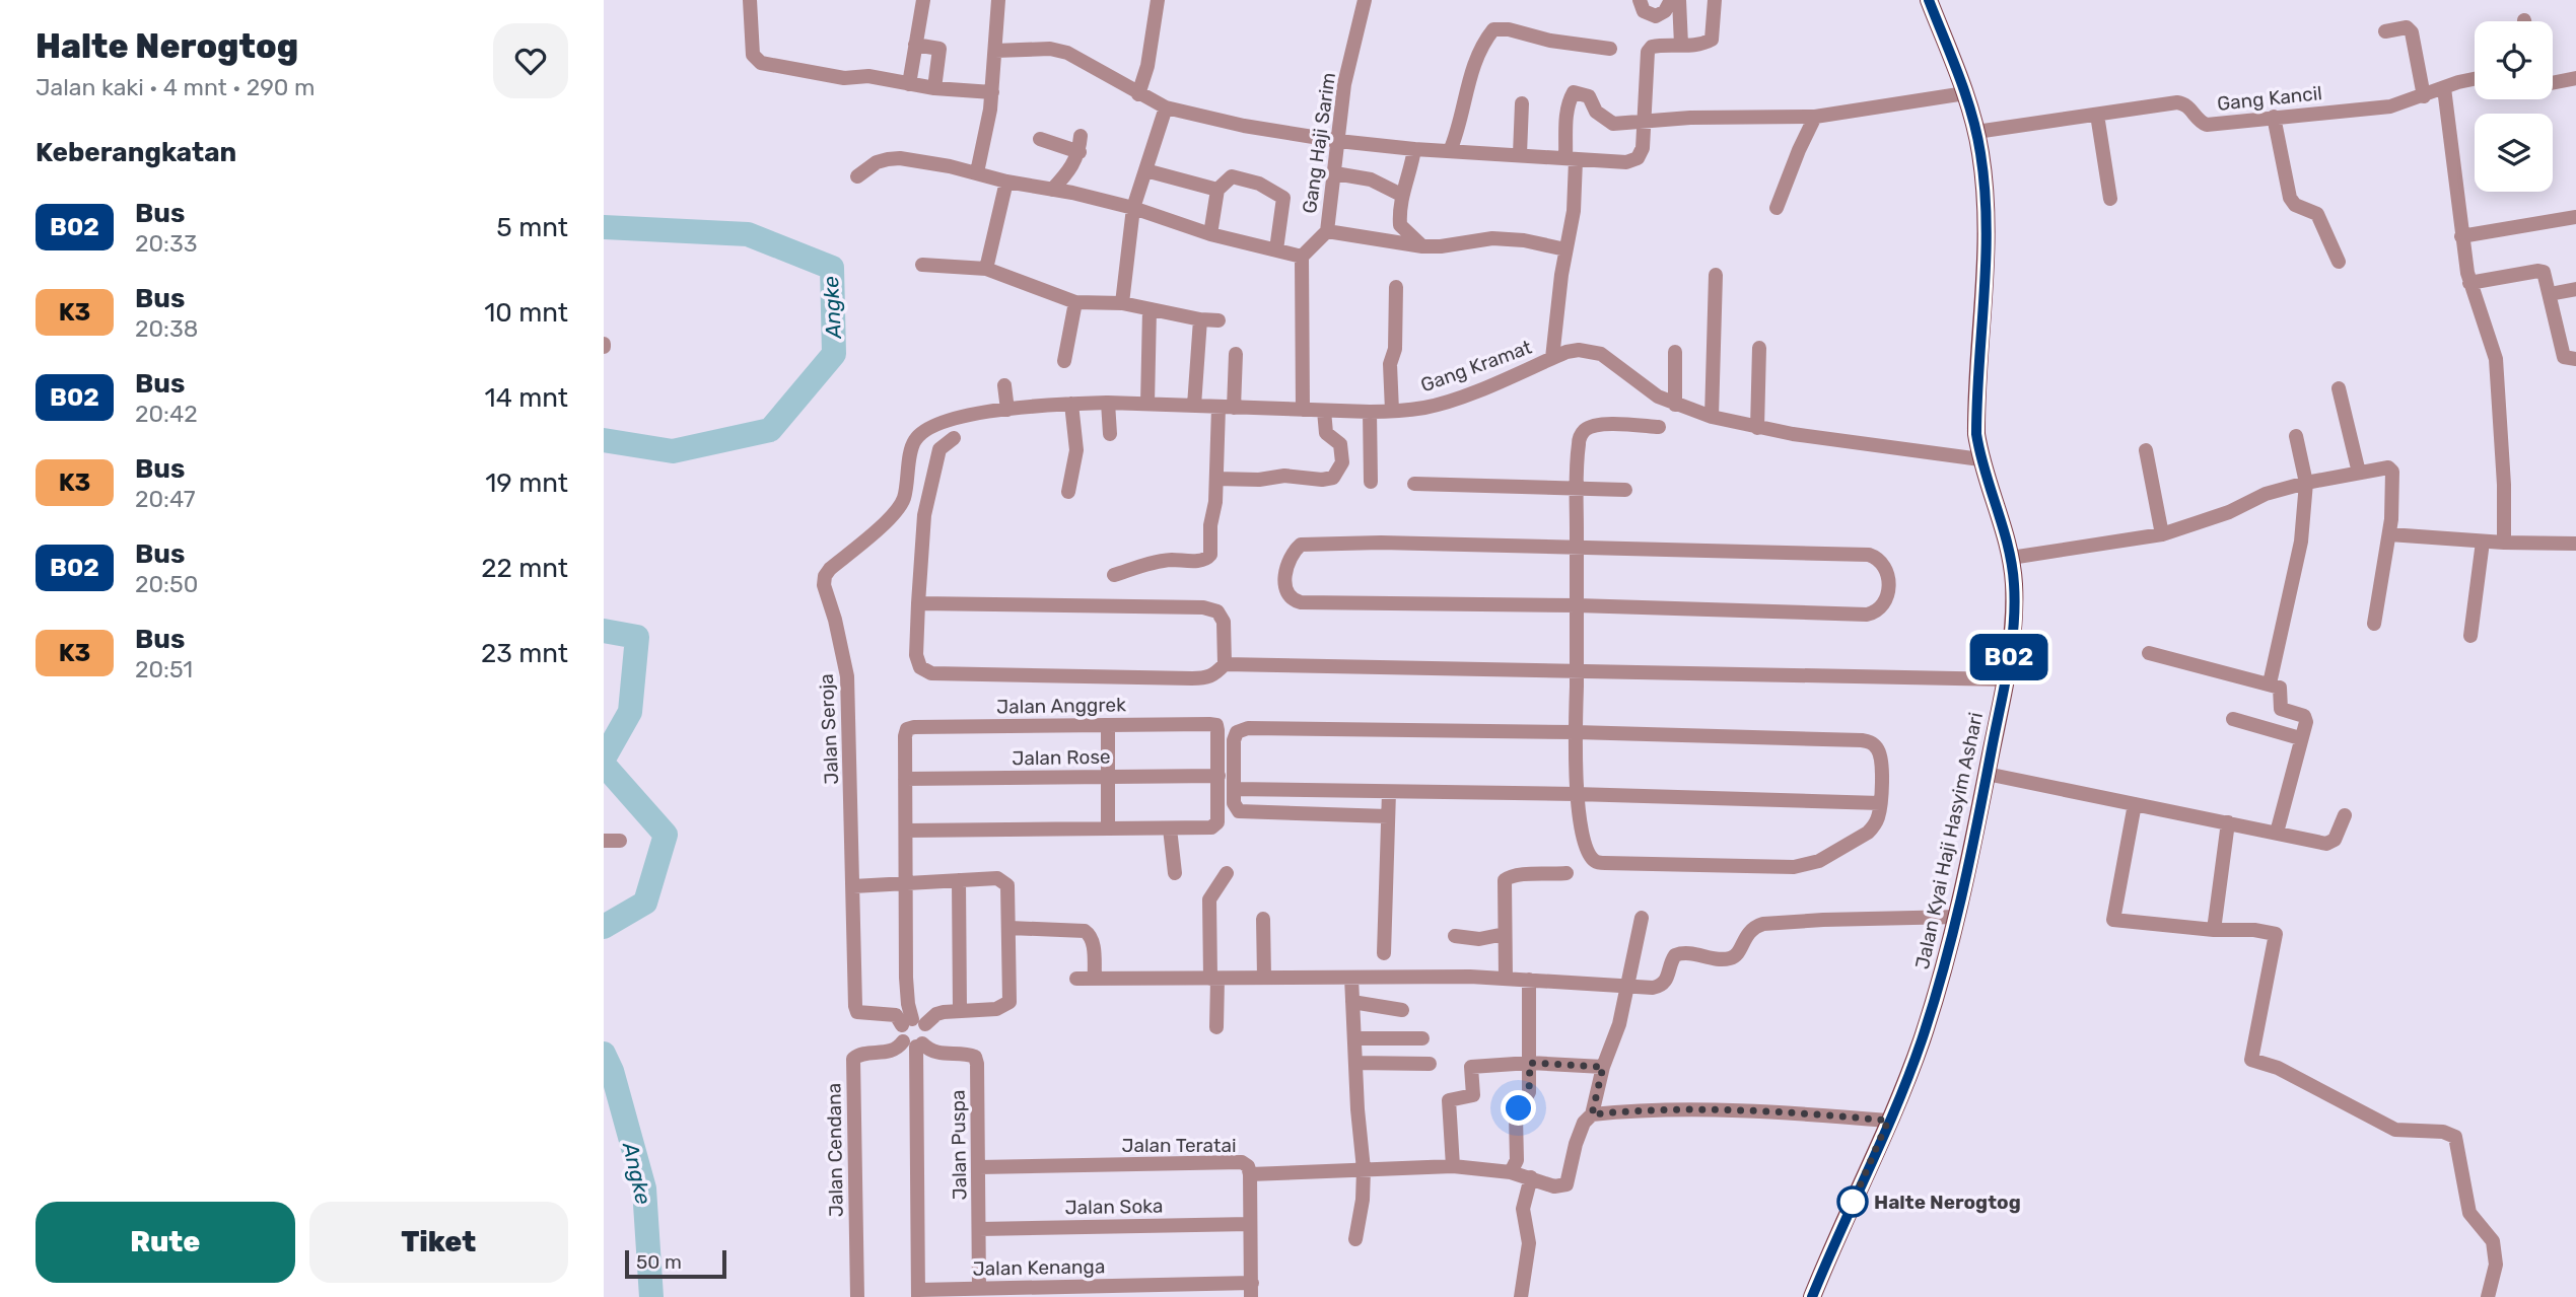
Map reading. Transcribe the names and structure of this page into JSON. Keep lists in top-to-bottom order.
{
  "streets": {
    "main road": ["Jalan Kyai Haji Hasyim Ashari"],
    "street": [
      "Gang Kancil",
      "Gang Haji Sarim",
      "Gang Kramat",
      "Jalan Anggrek",
      "Jalan Seroja",
      "Jalan Rose",
      "Jalan Puspa",
      "Jalan Teratai",
      "Jalan Cendana",
      "Jalan Soka",
      "Jalan Kenanga"
    ]
  },
  "crossings": [
    ["Gang Kancil", "Jalan Kyai Haji Hasyim Ashari"],
    ["Gang Kramat", "Jalan Seroja"],
    ["Gang Kramat", "Jalan Kyai Haji Hasyim Ashari"],
    ["Jalan Anggrek", "Jalan Rose"],
    ["Jalan Puspa", "Jalan Teratai"],
    ["Jalan Puspa", "Jalan Cendana"],
    ["Jalan Puspa", "Jalan Soka"],
    ["Jalan Puspa", "Jalan Kenanga"],
    ["Jalan Teratai", "Jalan Soka"],
    ["Jalan Teratai", "Jalan Kenanga"]
  ],
  "water": ["Angke"],
  "places": ["Halte Nerogtog"],
  "lines": ["bus line B02"],
  "scale_bar": "50 m",
  "page": {
    "heading": [
      ["Halte Nerogtog", "Jalan kaki · 4 mnt · 290 m"],
      "Keberangkatan"
    ],
    "on_map": "B02",
    "list": [
      {
        "mark": "B02",
        "name": "Bus",
        "note": "20:33",
        "value": "5 mnt"
      },
      {
        "mark": "K3",
        "name": "Bus",
        "note": "20:38",
        "value": "10 mnt"
      },
      {
        "mark": "B02",
        "name": "Bus",
        "note": "20:42",
        "value": "14 mnt"
      },
      {
        "mark": "K3",
        "name": "Bus",
        "note": "20:47",
        "value": "19 mnt"
      },
      {
        "mark": "B02",
        "name": "Bus",
        "note": "20:50",
        "value": "22 mnt"
      },
      {
        "mark": "K3",
        "name": "Bus",
        "note": "20:51",
        "value": "23 mnt"
      }
    ],
    "buttons": ["Rute", "Tiket"],
    "scale": "50 m"
  }
}
